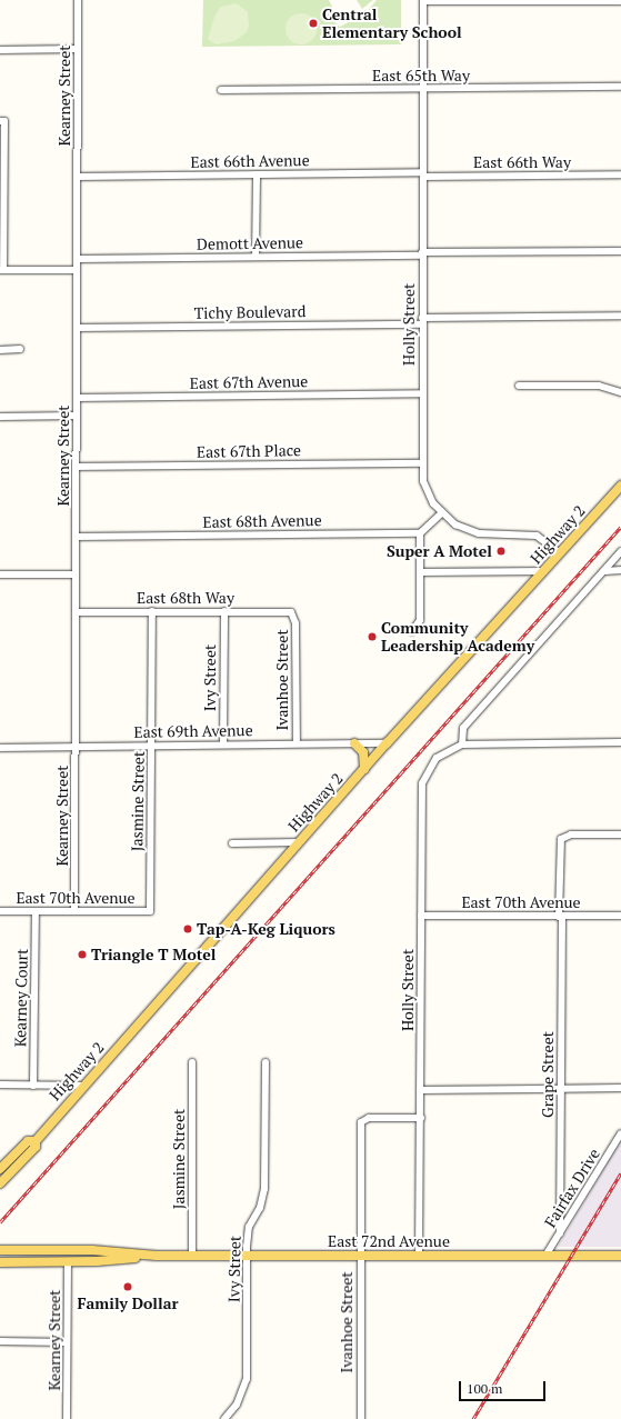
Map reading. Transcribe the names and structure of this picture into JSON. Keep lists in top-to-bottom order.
{
  "streets": {
    "main road": ["Highway 2", "East 72nd Avenue"],
    "street": [
      "East 65th Way",
      "Kearney Street",
      "East 66th Avenue",
      "East 66th Way",
      "Demott Avenue",
      "Tichy Boulevard",
      "Holly Street",
      "East 67th Avenue",
      "East 67th Place",
      "East 68th Avenue",
      "East 68th Way",
      "Ivy Street",
      "Ivanhoe Street",
      "East 69th Avenue",
      "Jasmine Street",
      "East 70th Avenue",
      "Kearney Court",
      "Grape Street",
      "Fairfax Drive"
    ]
  },
  "crossings": [
    ["East 65th Way", "Holly Street"],
    ["Kearney Street", "East 66th Avenue"],
    ["Kearney Street", "Demott Avenue"],
    ["Kearney Street", "Tichy Boulevard"],
    ["Kearney Street", "East 67th Avenue"],
    ["Kearney Street", "East 67th Place"],
    ["Kearney Street", "East 68th Avenue"],
    ["Kearney Street", "East 68th Way"],
    ["Kearney Street", "East 69th Avenue"],
    ["Kearney Street", "East 70th Avenue"],
    ["Kearney Street", "East 72nd Avenue"],
    ["East 66th Avenue", "East 66th Way"],
    ["East 66th Avenue", "Holly Street"],
    ["East 66th Way", "Holly Street"],
    ["Demott Avenue", "Holly Street"],
    ["Tichy Boulevard", "Holly Street"],
    ["Holly Street", "East 67th Avenue"],
    ["Holly Street", "East 67th Place"],
    ["Holly Street", "Highway 2"],
    ["Holly Street", "Ivanhoe Street"],
    ["Holly Street", "East 70th Avenue"],
    ["Holly Street", "East 72nd Avenue"],
    ["Highway 2", "East 69th Avenue"],
    ["East 68th Way", "Ivy Street"],
    ["East 68th Way", "Ivanhoe Street"],
    ["East 68th Way", "Jasmine Street"],
    ["Ivy Street", "East 69th Avenue"],
    ["Ivy Street", "East 72nd Avenue"],
    ["Ivanhoe Street", "East 69th Avenue"],
    ["Ivanhoe Street", "East 72nd Avenue"],
    ["East 69th Avenue", "Jasmine Street"],
    ["Jasmine Street", "East 70th Avenue"],
    ["Jasmine Street", "East 72nd Avenue"],
    ["East 70th Avenue", "Kearney Court"],
    ["East 70th Avenue", "Grape Street"],
    ["Grape Street", "Fairfax Drive"],
    ["Fairfax Drive", "East 72nd Avenue"]
  ],
  "places": [
    "Central Elementary School",
    "Super A Motel",
    "Community Leadership Academy",
    "Tap-A-Keg Liquors",
    "Triangle T Motel",
    "Family Dollar"
  ],
  "scale_bar": "100 m"
}
